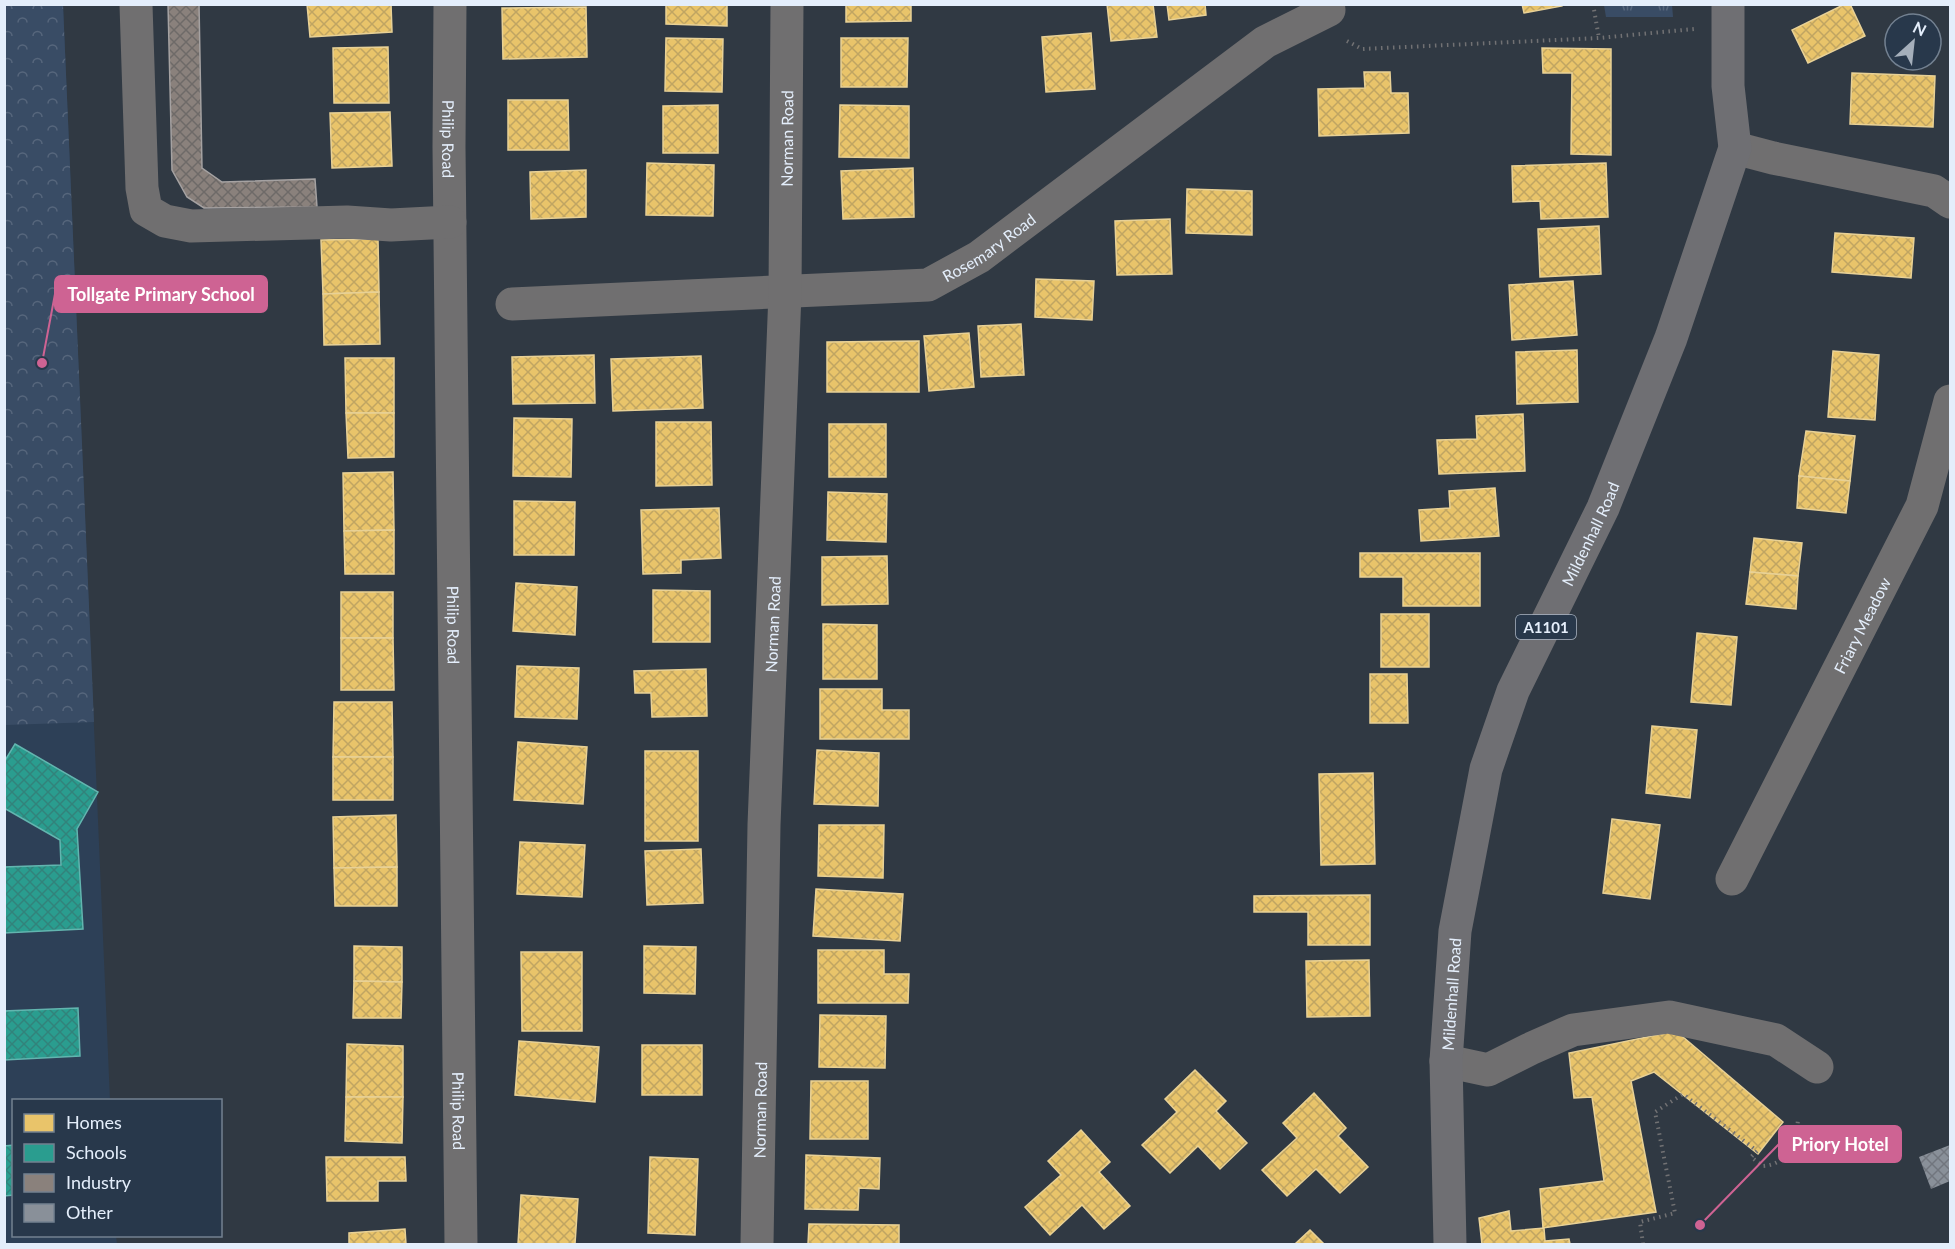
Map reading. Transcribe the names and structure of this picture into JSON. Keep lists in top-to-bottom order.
{
  "streets": {
    "main road": ["Mildenhall Road", "A1101"],
    "street": [
      "Philip Road",
      "Norman Road",
      "Rosemary Road",
      "Friary Meadow"
    ]
  },
  "crossings": [
    ["Norman Road", "Rosemary Road"]
  ],
  "places": ["Tollgate Primary School", "Priory Hotel"],
  "legend": [
    "Homes",
    "Schools",
    "Industry",
    "Other"
  ],
  "north": "top right"
}
